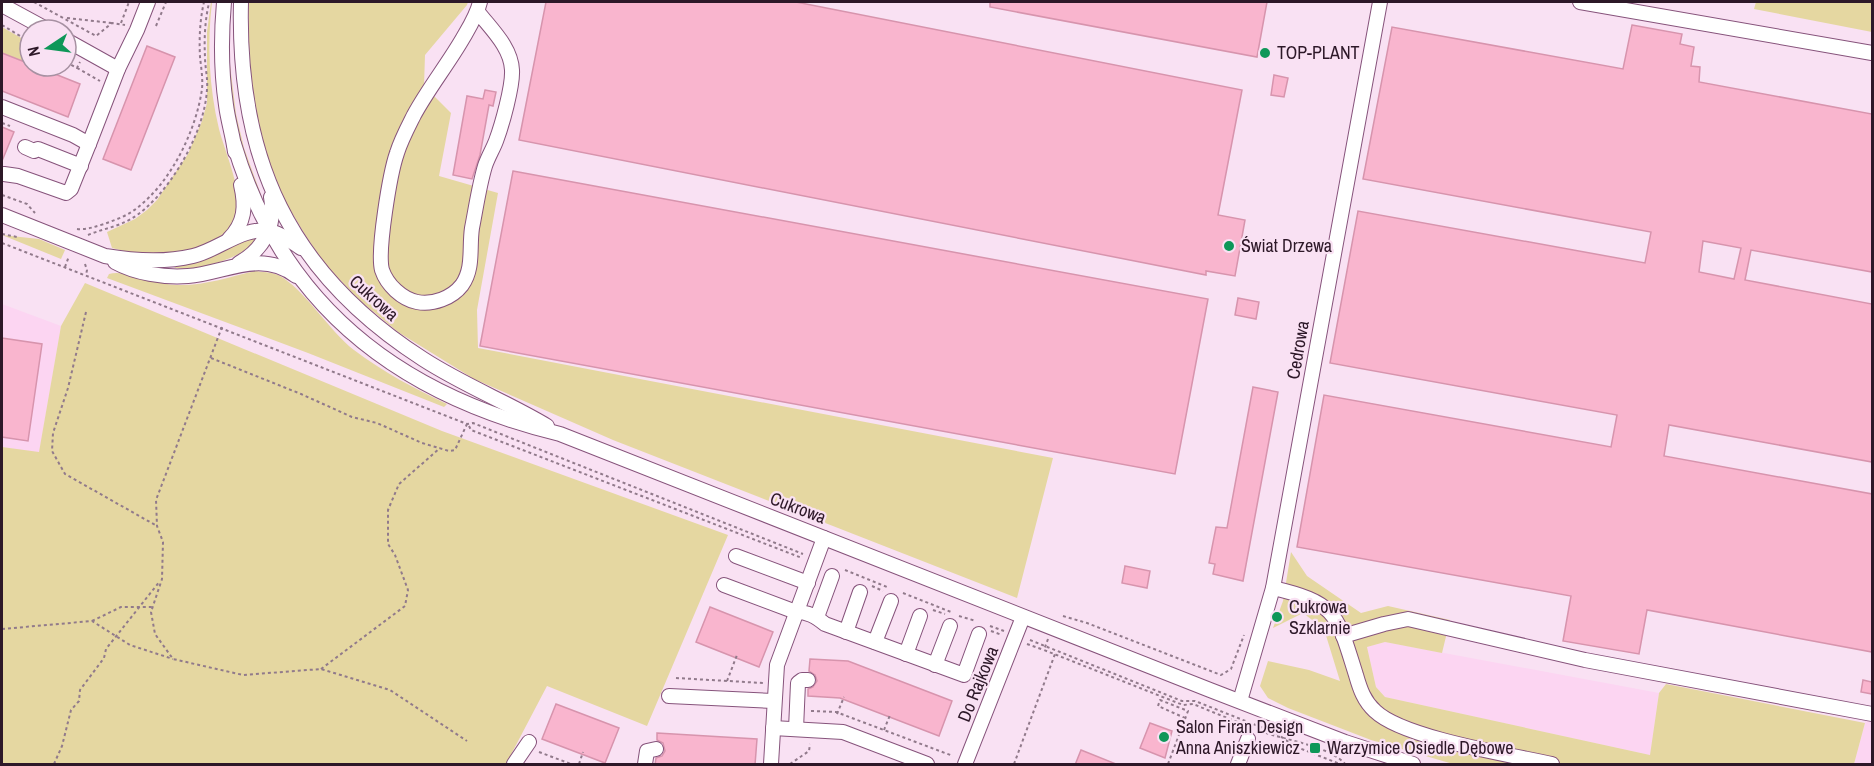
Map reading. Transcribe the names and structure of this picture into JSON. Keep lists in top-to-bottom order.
{
  "streets": {
    "street": ["Cukrowa", "Cedrowa", "Do Rajkowa"]
  },
  "crossings": [
    ["Cukrowa", "Cedrowa"],
    ["Cukrowa", "Do Rajkowa"]
  ],
  "places": {
    "other": [
      "TOP-PLANT",
      "Świat Drzewa",
      "Cukrowa Szklarnie",
      "Salon Firan Design Anna Aniszkiewicz"
    ],
    "transit": ["Warzymice Osiedle Dębowe"]
  },
  "north": "left"
}
